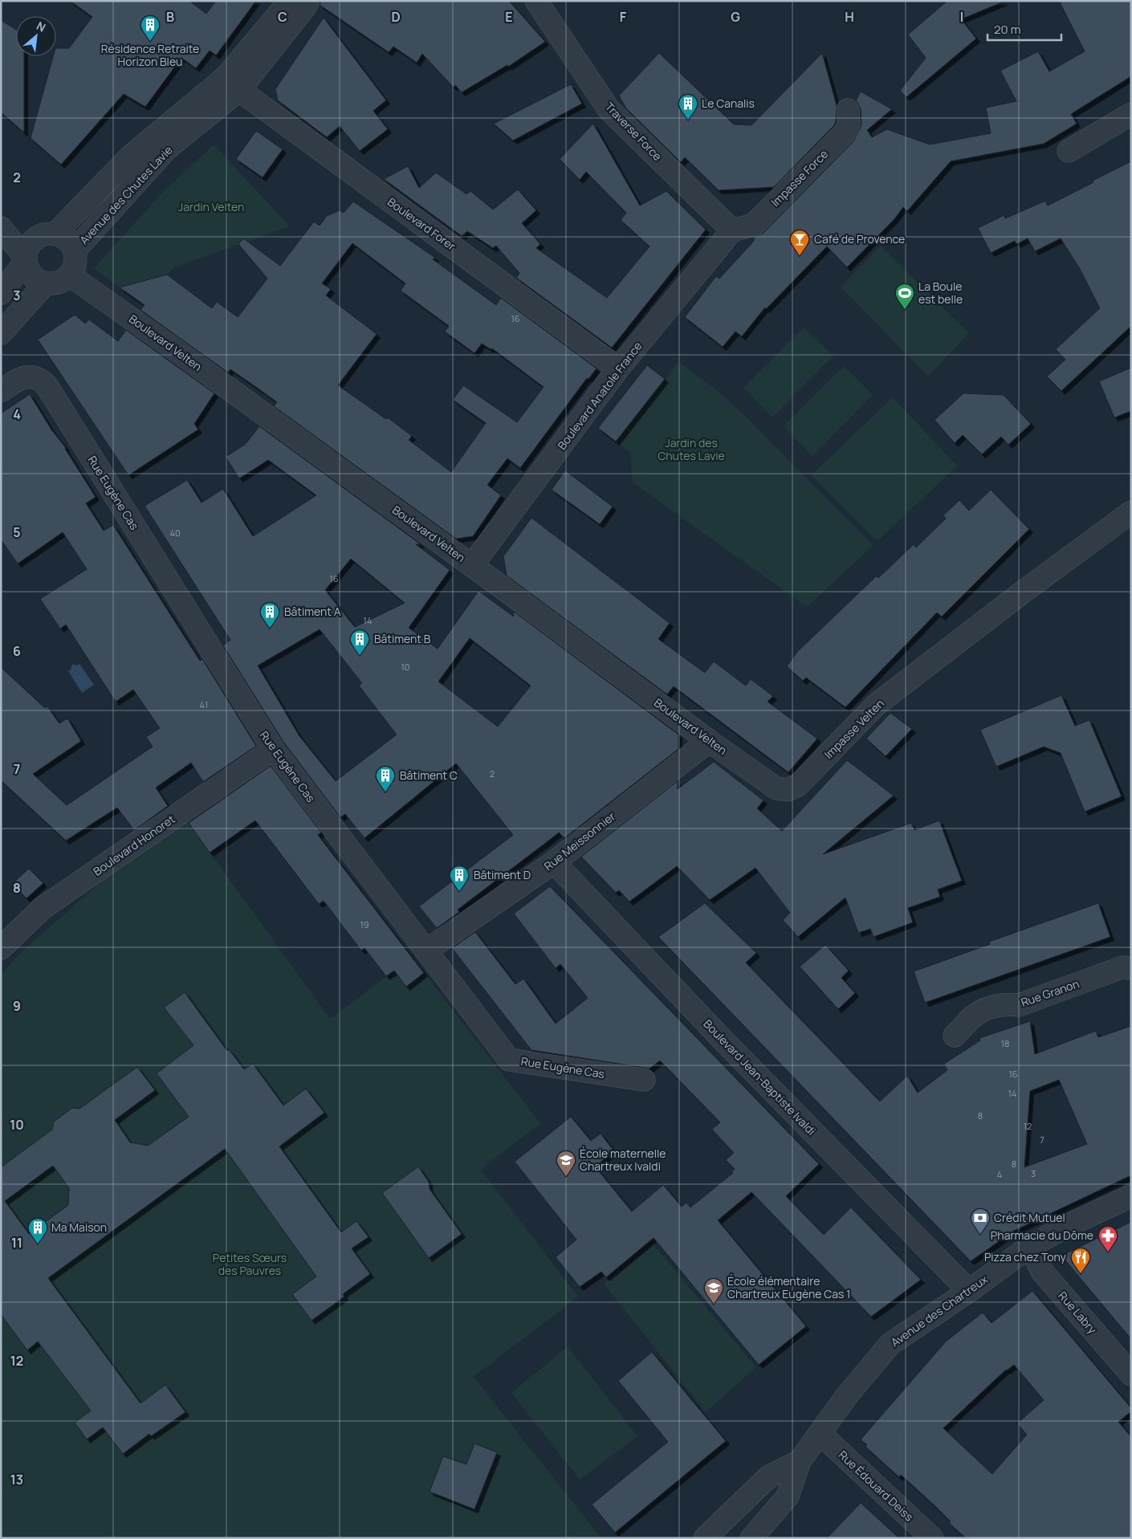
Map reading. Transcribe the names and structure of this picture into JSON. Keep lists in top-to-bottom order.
{
  "streets": {
    "street": [
      "Traverse Force",
      "Impasse Force",
      "Avenue des Chutes Lavie",
      "Boulevard Forer",
      "Boulevard Velten",
      "Boulevard Anatole France",
      "Rue Eugène Cas",
      "Impasse Velten",
      "Rue Meissonnier",
      "Boulevard Honoret",
      "Rue Granon",
      "Boulevard Jean-Baptiste Ivaldi",
      "Avenue des Chartreux",
      "Rue Labry",
      "Rue Édouard Deiss"
    ]
  },
  "crossings": [
    ["Traverse Force", "Impasse Force"],
    ["Traverse Force", "Boulevard Anatole France"],
    ["Impasse Force", "Boulevard Anatole France"],
    ["Avenue des Chutes Lavie", "Boulevard Forer"],
    ["Avenue des Chutes Lavie", "Boulevard Velten"],
    ["Boulevard Forer", "Boulevard Anatole France"],
    ["Boulevard Velten", "Boulevard Anatole France"],
    ["Boulevard Velten", "Impasse Velten"],
    ["Boulevard Velten", "Rue Meissonnier"],
    ["Rue Eugène Cas", "Rue Meissonnier"],
    ["Rue Eugène Cas", "Boulevard Honoret"],
    ["Rue Meissonnier", "Boulevard Jean-Baptiste Ivaldi"],
    ["Boulevard Jean-Baptiste Ivaldi", "Avenue des Chartreux"],
    ["Avenue des Chartreux", "Rue Labry"],
    ["Avenue des Chartreux", "Rue Édouard Deiss"]
  ],
  "parks": ["Jardin Velten", "Jardin des Chutes Lavie", "Petites Sœurs des Pauvres"],
  "places": {
    "building": [
      "Résidence Retraite Horizon Bleu",
      "Le Canalis",
      "Bâtiment A",
      "Bâtiment B",
      "Bâtiment C",
      "Bâtiment D",
      "Ma Maison"
    ],
    "bar": ["Café de Provence"],
    "sports": ["La Boule est belle"],
    "school or university": ["École maternelle Chartreux Ivaldi", "École élémentaire Chartreux Eugène Cas 1"],
    "bank": ["Crédit Mutuel"],
    "pharmacy": ["Pharmacie du Dôme"],
    "restaurant": ["Pizza chez Tony"]
  },
  "house_numbers": [
    "16",
    "40",
    "16",
    "14",
    "10",
    "41",
    "2",
    "19",
    "18",
    "16",
    "14",
    "8",
    "12",
    "7",
    "8",
    "3",
    "4"
  ],
  "scale_bar": "20 m",
  "north": "top right",
  "grid": {
    "columns": [
      "B",
      "C",
      "D",
      "E",
      "F",
      "G",
      "H",
      "I"
    ],
    "rows": [
      "2",
      "3",
      "4",
      "5",
      "6",
      "7",
      "8",
      "9",
      "10",
      "11",
      "12",
      "13"
    ]
  }
}
